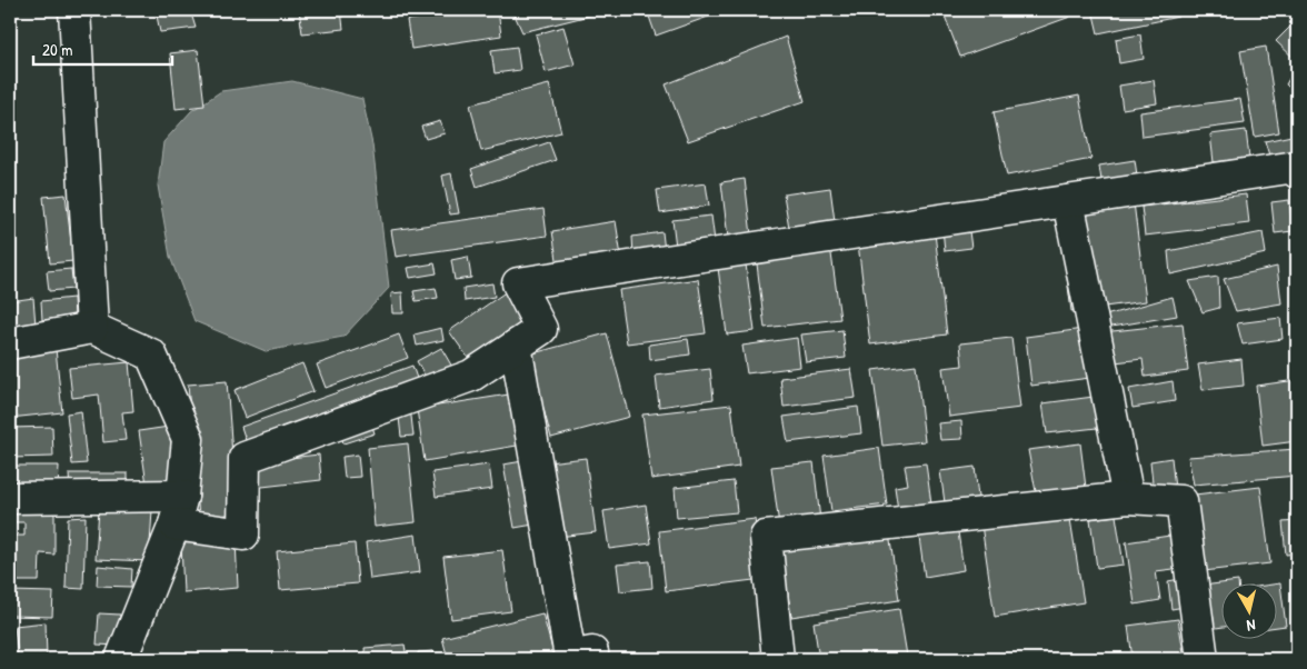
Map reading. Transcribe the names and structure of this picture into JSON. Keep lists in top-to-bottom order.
{
  "scale_bar": "20 m",
  "north": "bottom"
}
